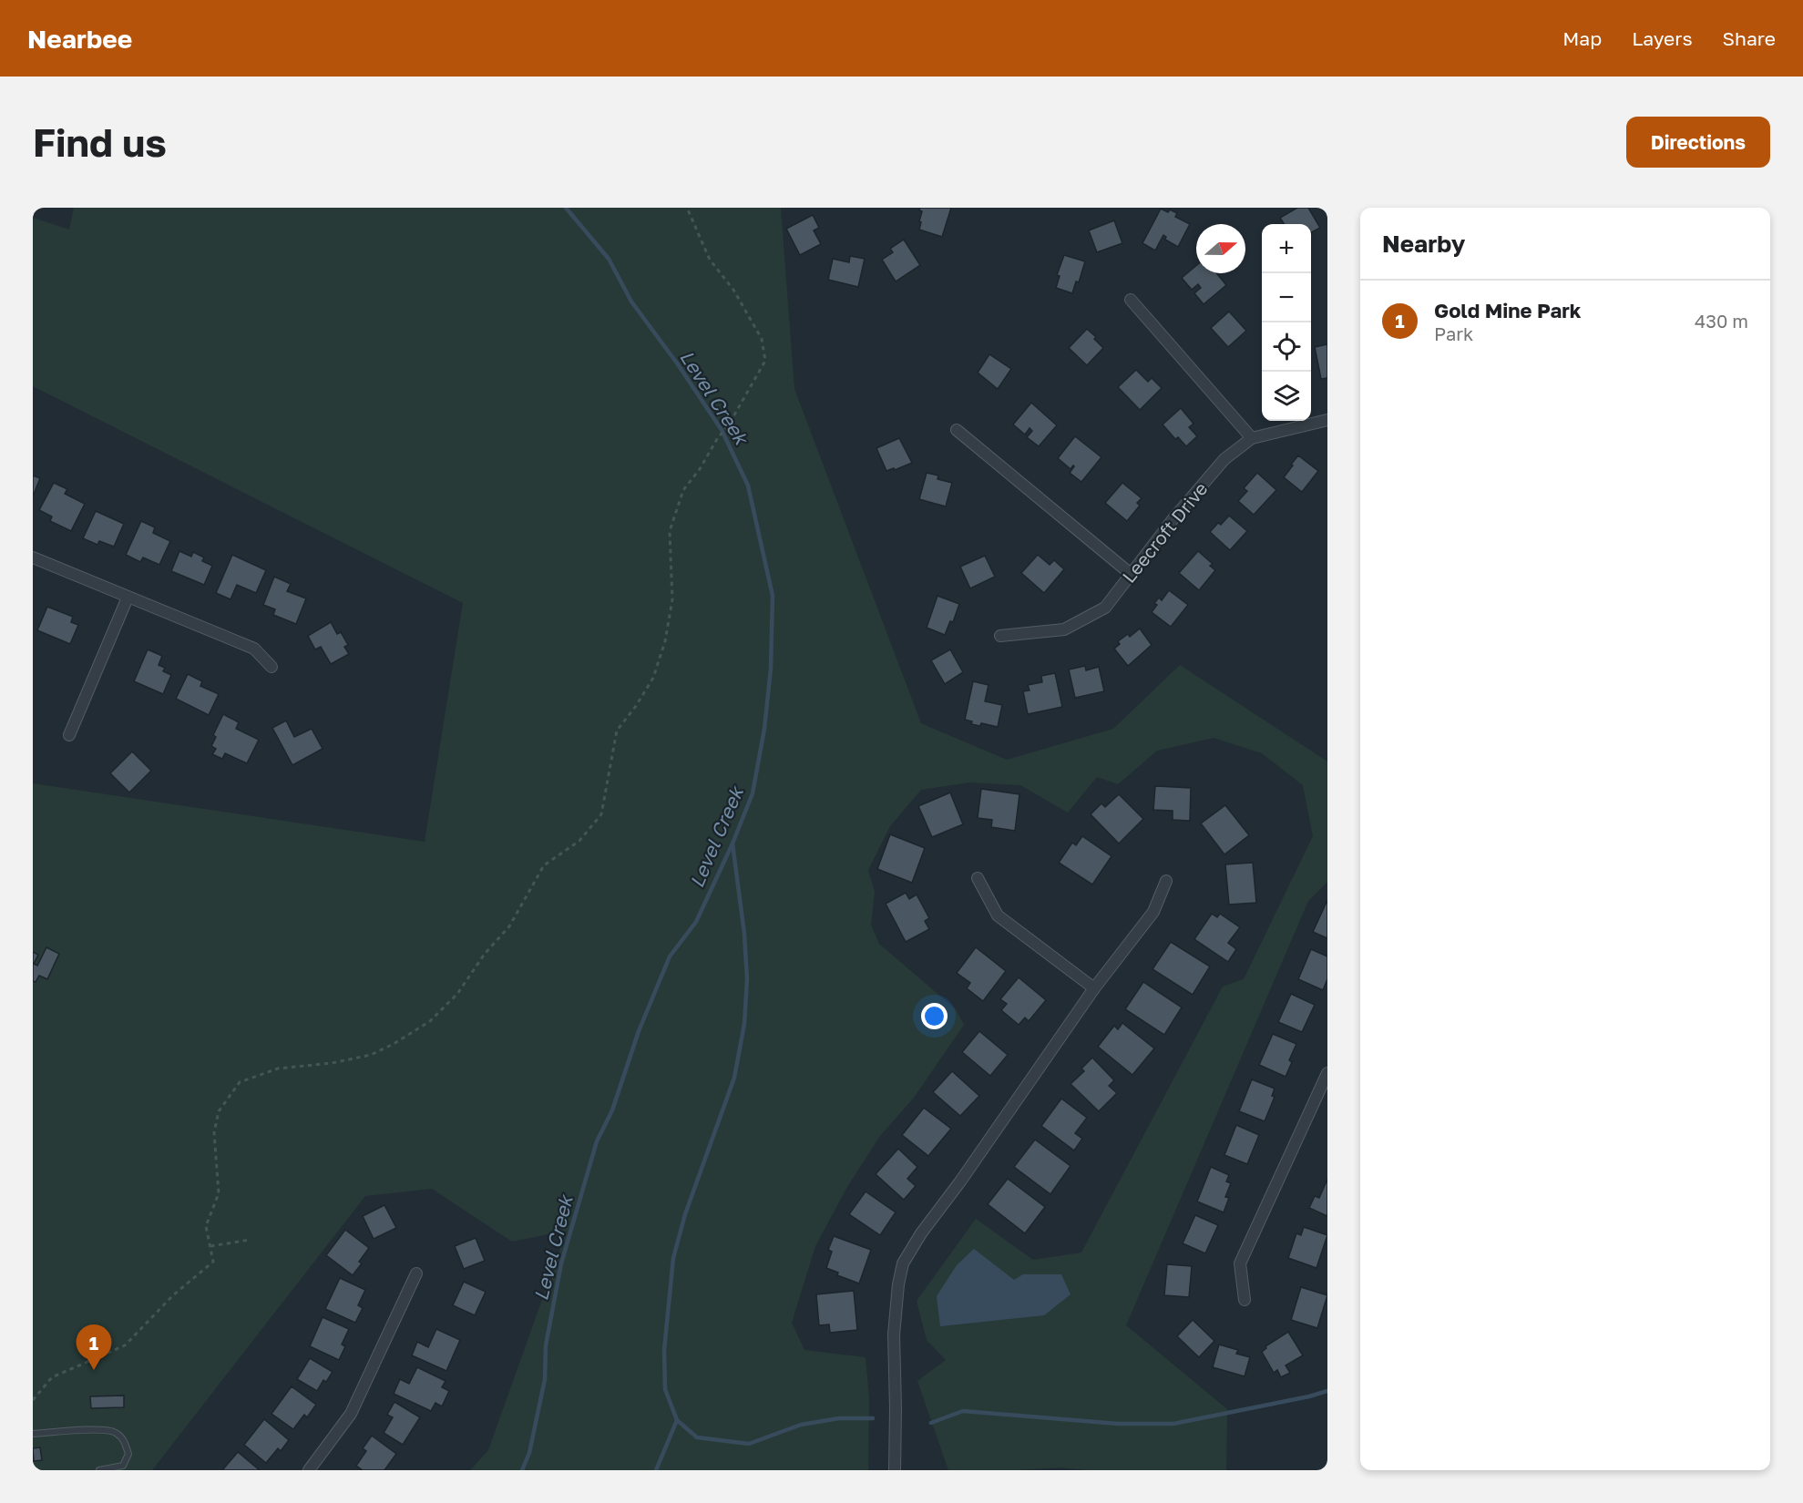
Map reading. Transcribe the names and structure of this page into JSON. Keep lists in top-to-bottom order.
{
  "streets": {
    "street": ["Leecroft Drive"]
  },
  "water": ["Level Creek"],
  "north": "right",
  "page": {
    "header": "Nearbee",
    "nav": ["Map", "Layers", "Share"],
    "buttons": "Directions",
    "title": "Find us",
    "heading": "Nearby",
    "map_buttons": ["+", "−"],
    "list": [
      {
        "mark": "1",
        "name": "Gold Mine Park",
        "note": "Park",
        "value": "430 m"
      }
    ],
    "pins": "1"
  }
}
